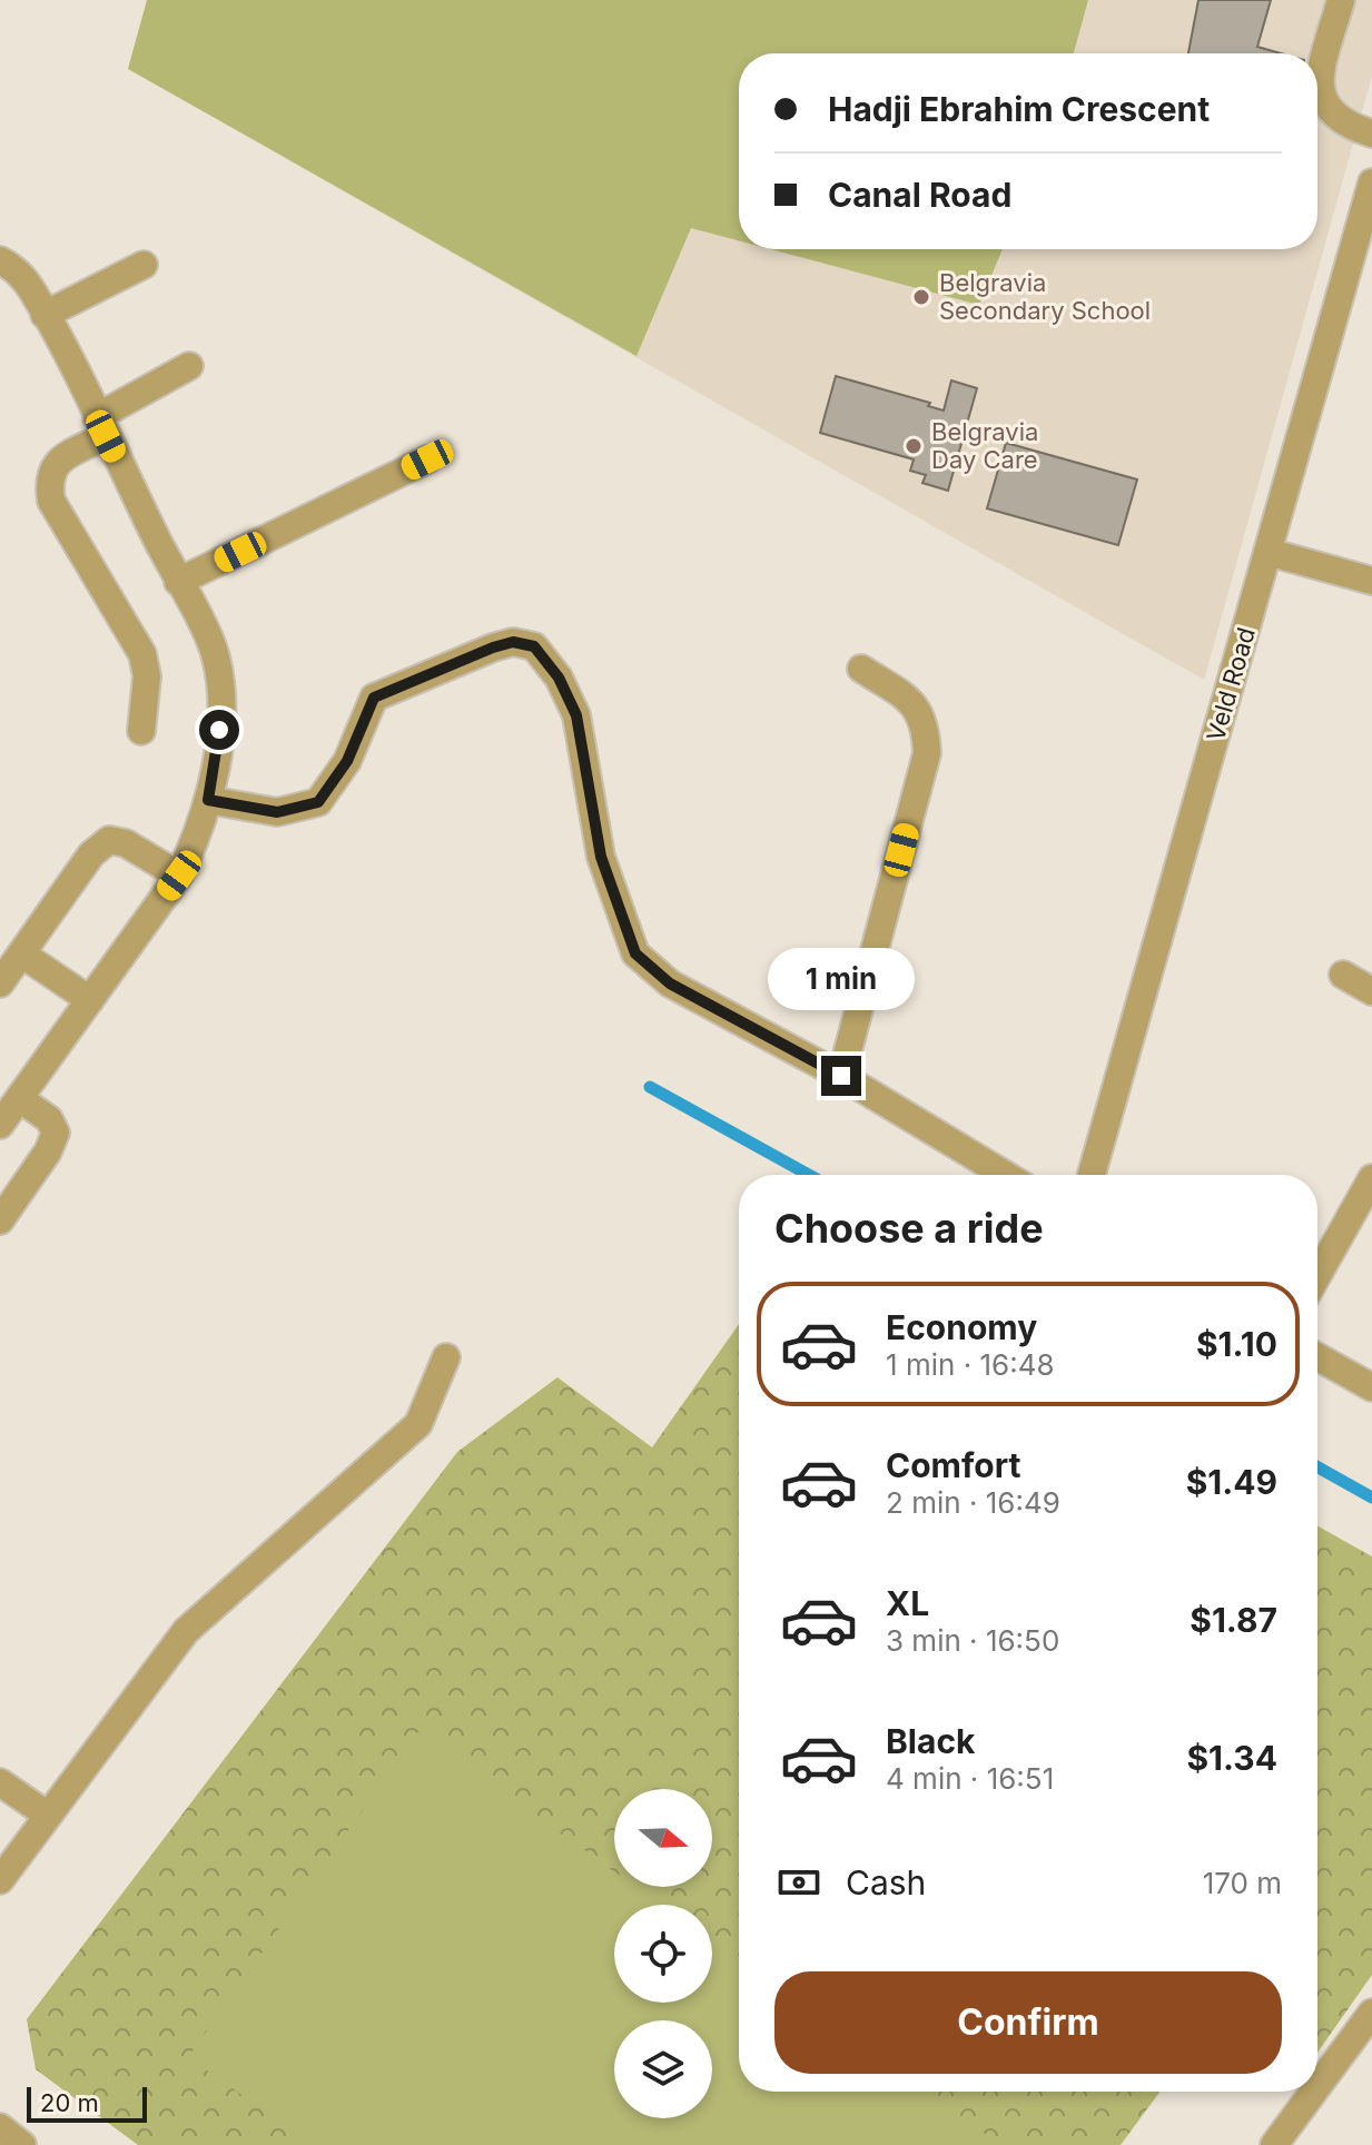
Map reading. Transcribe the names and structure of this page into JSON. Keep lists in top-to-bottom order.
{
  "streets": {
    "street": ["Veld Road"]
  },
  "places": ["Belgravia Secondary School", "Belgravia Day Care"],
  "scale_bar": "20 m",
  "north": "right",
  "page": {
    "banner": ["Hadji Ebrahim Crescent", "Canal Road"],
    "bubble": "1 min",
    "heading": "Choose a ride",
    "list": [
      {
        "name": "Economy",
        "note": "1 min · 16:48",
        "value": "$1.10"
      },
      {
        "name": "Comfort",
        "note": "2 min · 16:49",
        "value": "$1.49"
      },
      {
        "name": "XL",
        "note": "3 min · 16:50",
        "value": "$1.87"
      },
      {
        "name": "Black",
        "note": "4 min · 16:51",
        "value": "$1.34"
      }
    ],
    "pay": ["Cash", "170 m"],
    "buttons": "Confirm",
    "scale": "20 m"
  }
}
